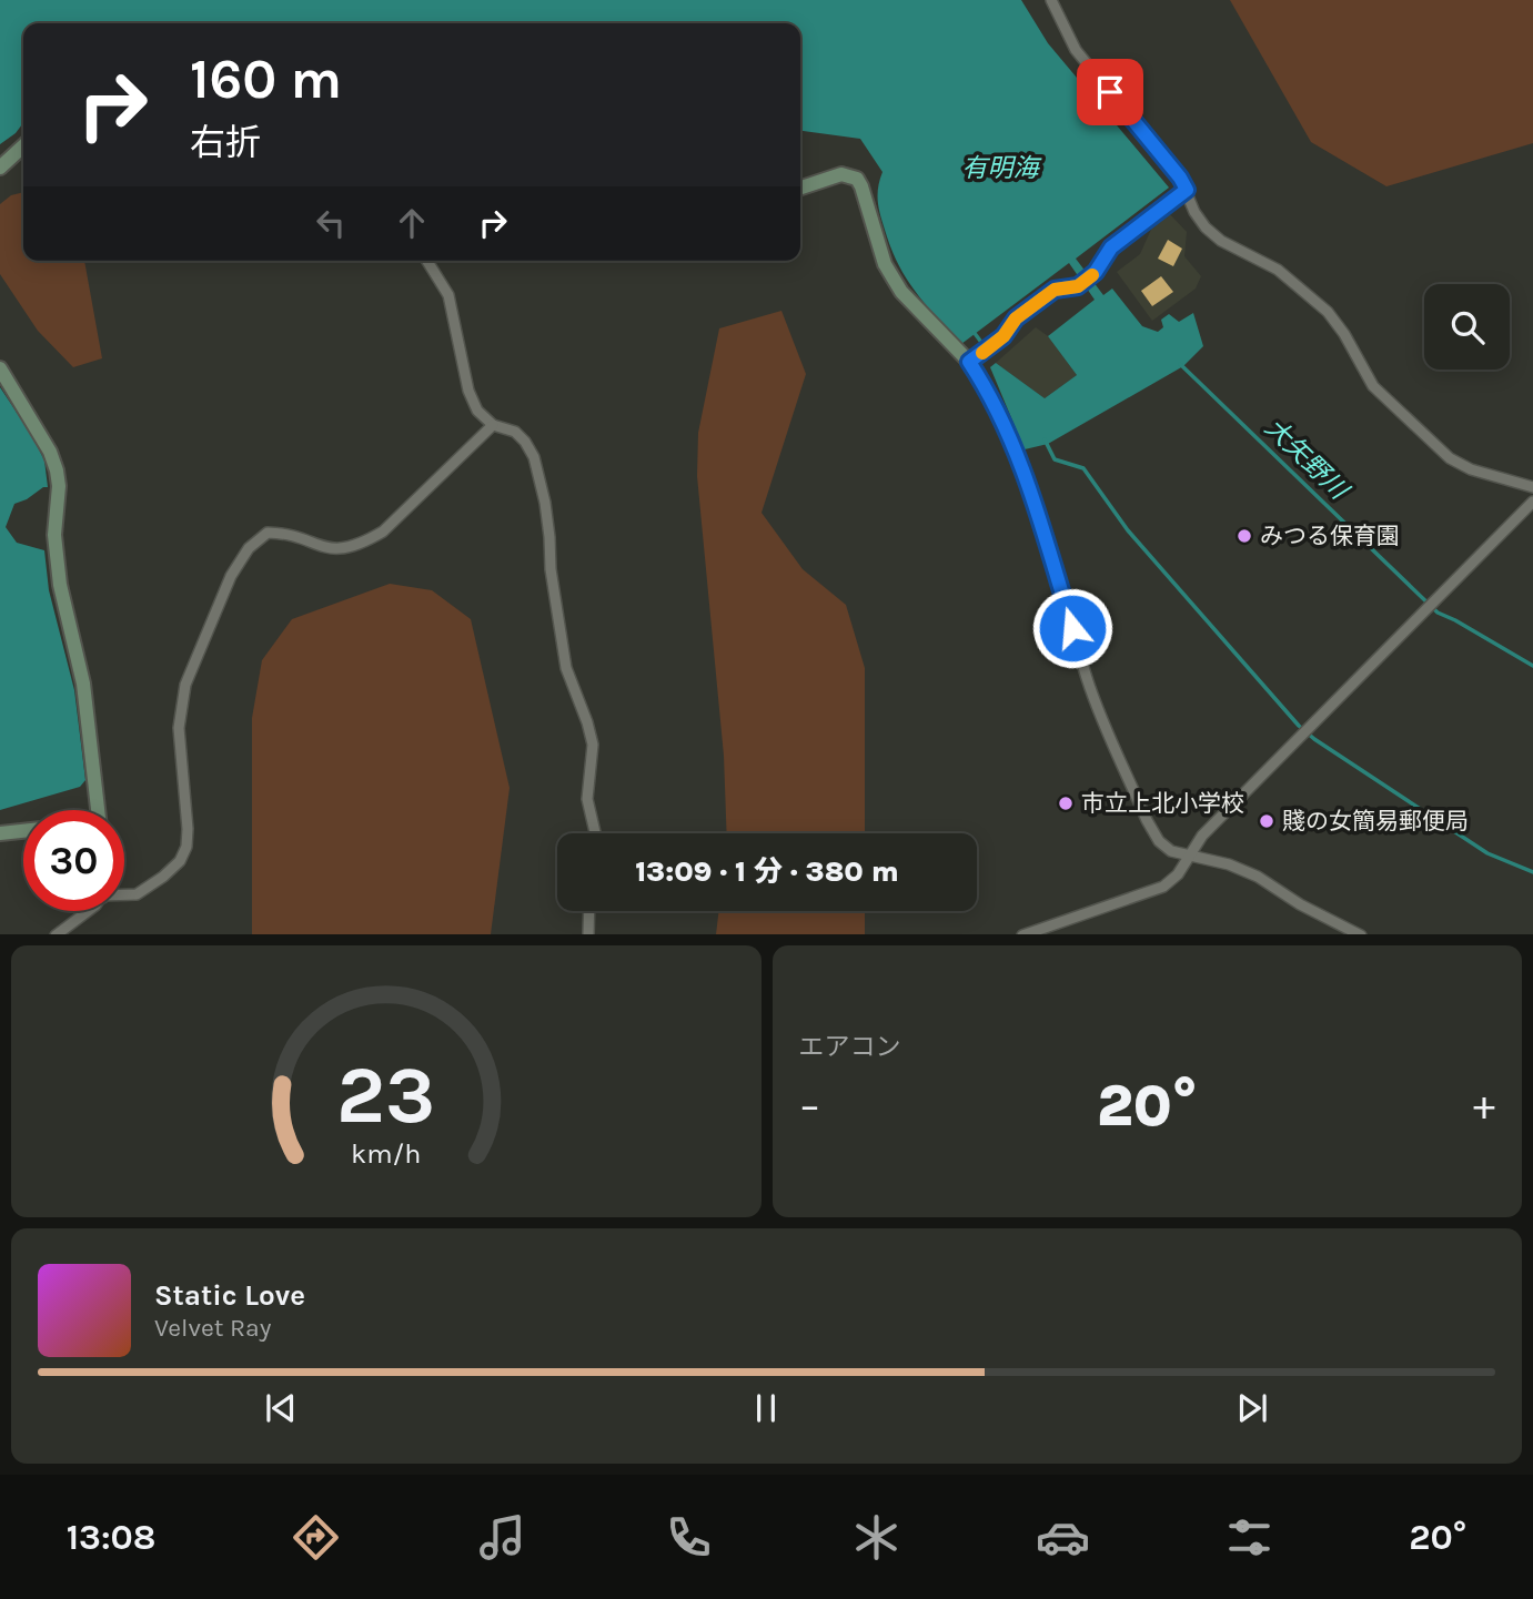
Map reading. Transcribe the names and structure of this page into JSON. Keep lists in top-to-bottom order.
{
  "water": ["有明海", "大矢野川"],
  "places": ["みつる保育園", "市立上北小学校", "賤の女簡易郵便局"],
  "page": {
    "turn": ["160 m", "右折"],
    "limit": "30",
    "trip": "13:09 · 1 分 · 380 m",
    "tile": "エアコン",
    "heat": ["−", "20°", "+"],
    "song": ["Static Love", "Velvet Ray"],
    "tabs": ["13:08", "20°"],
    "gauge": ["23", "km/h"]
  }
}
